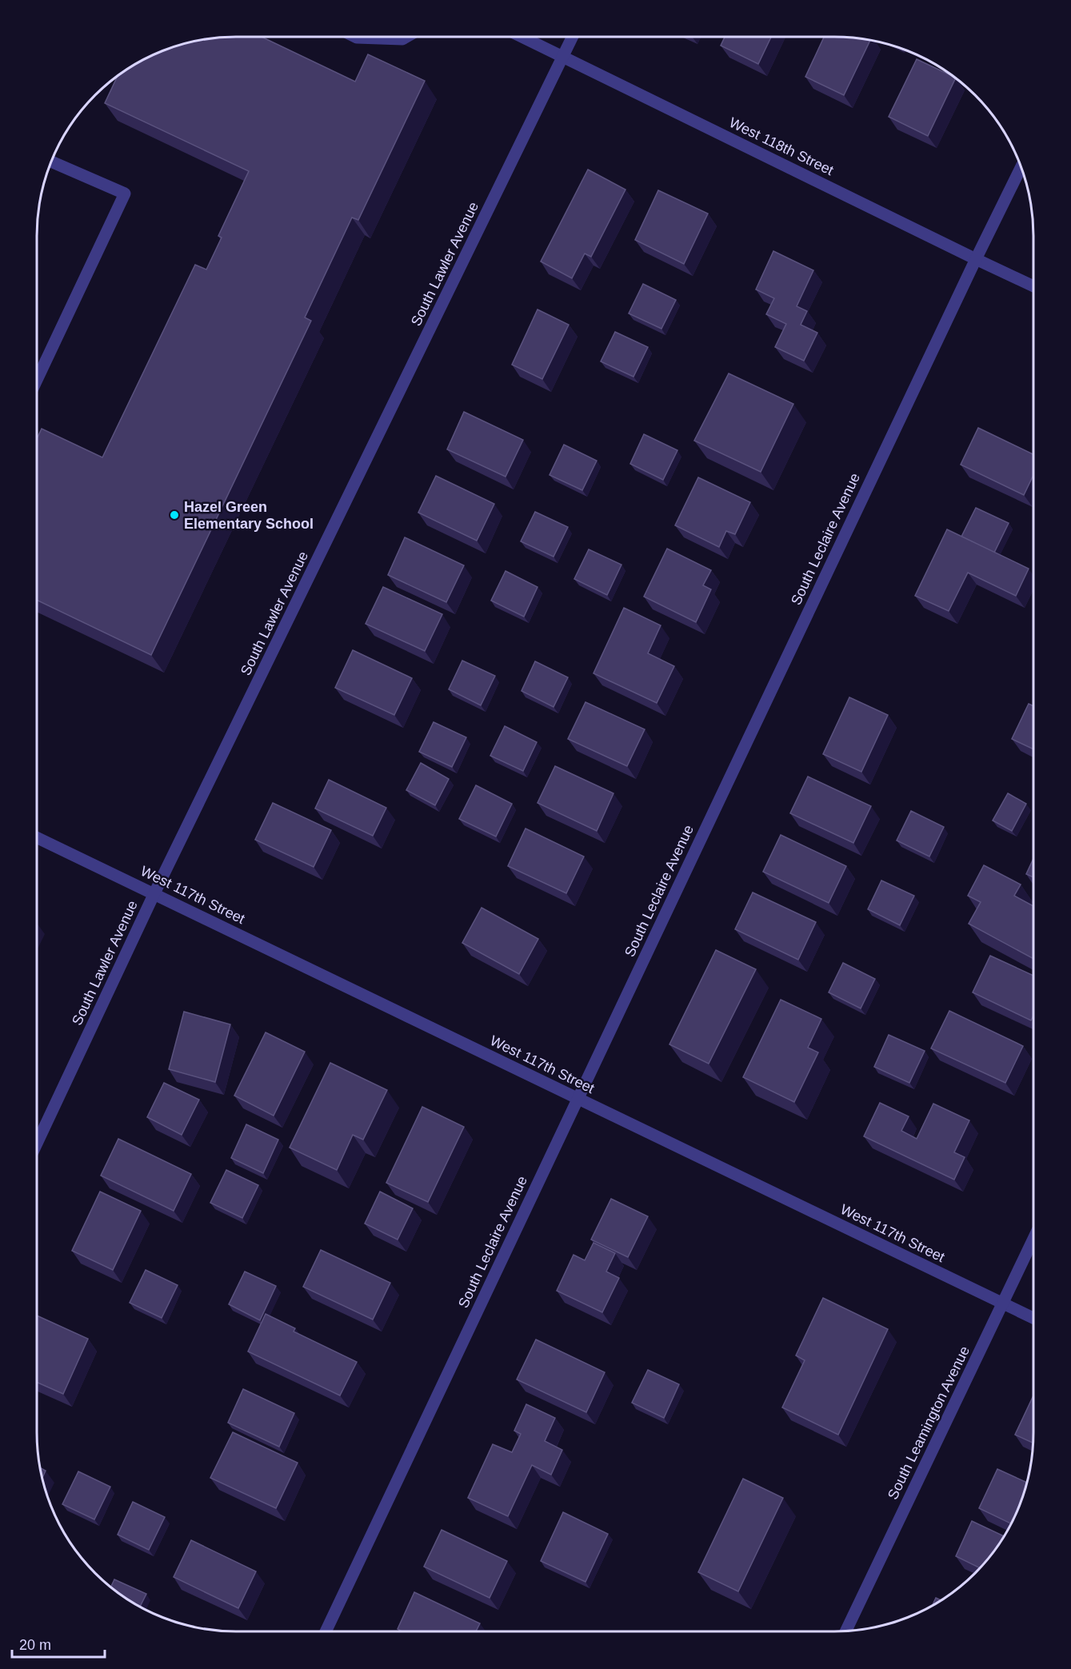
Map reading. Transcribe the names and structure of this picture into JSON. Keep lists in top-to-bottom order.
{
  "streets": {
    "street": [
      "West 118th Street",
      "South Lawler Avenue",
      "South Leclaire Avenue",
      "West 117th Street",
      "South Leamington Avenue"
    ]
  },
  "crossings": [
    ["West 118th Street", "South Lawler Avenue"],
    ["West 118th Street", "South Leclaire Avenue"],
    ["South Lawler Avenue", "West 117th Street"],
    ["South Leclaire Avenue", "West 117th Street"],
    ["West 117th Street", "South Leamington Avenue"]
  ],
  "places": ["Hazel Green Elementary School"],
  "scale_bar": "20 m"
}
